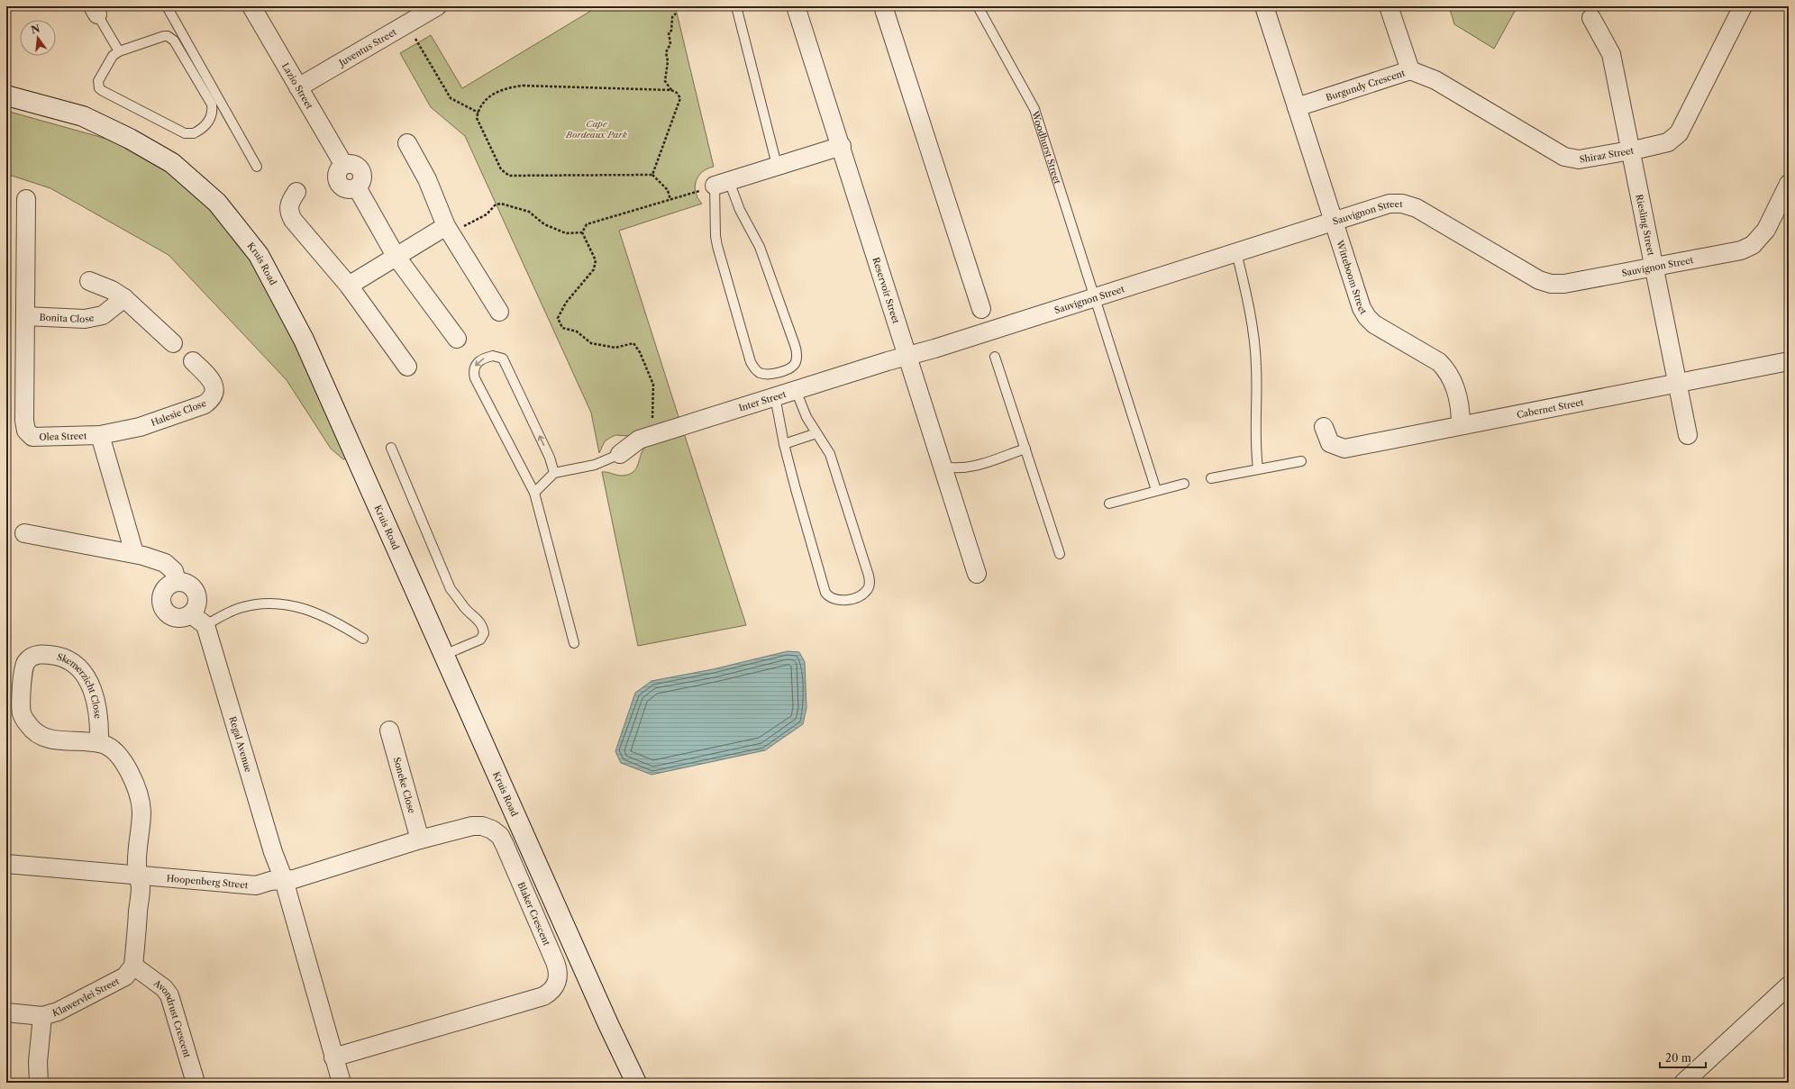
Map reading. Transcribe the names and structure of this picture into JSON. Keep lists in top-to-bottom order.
{
  "streets": {
    "street": [
      "Juventus Street",
      "Burgundy Crescent",
      "Lazio Street",
      "Shiraz Street",
      "Sauvignon Street",
      "Riesling Street",
      "Kruis Road",
      "Witteboom Street",
      "Reservoir Street",
      "Bonita Close",
      "Inter Street",
      "Cabernet Street",
      "Halesie Close",
      "Olea Street",
      "Skemerzicht Close",
      "Regal Avenue",
      "Soneke Close",
      "Hoopenberg Street",
      "Blaker Crescent",
      "Klawervlei Street",
      "Avondrust Crescent"
    ],
    "lane": ["Woodhurst Street"]
  },
  "crossings": [
    ["Juventus Street", "Lazio Street"],
    ["Burgundy Crescent", "Shiraz Street"],
    ["Burgundy Crescent", "Witteboom Street"],
    ["Woodhurst Street", "Sauvignon Street"],
    ["Shiraz Street", "Riesling Street"],
    ["Sauvignon Street", "Riesling Street"],
    ["Sauvignon Street", "Witteboom Street"],
    ["Sauvignon Street", "Reservoir Street"],
    ["Sauvignon Street", "Inter Street"],
    ["Riesling Street", "Cabernet Street"],
    ["Witteboom Street", "Cabernet Street"],
    ["Reservoir Street", "Inter Street"],
    ["Bonita Close", "Olea Street"],
    ["Halesie Close", "Olea Street"],
    ["Skemerzicht Close", "Hoopenberg Street"],
    ["Regal Avenue", "Hoopenberg Street"],
    ["Regal Avenue", "Blaker Crescent"],
    ["Soneke Close", "Blaker Crescent"],
    ["Hoopenberg Street", "Blaker Crescent"],
    ["Klawervlei Street", "Avondrust Crescent"]
  ],
  "parks": ["Cape Bordeaux Park"],
  "scale_bar": "20 m",
  "north": "top"
}
